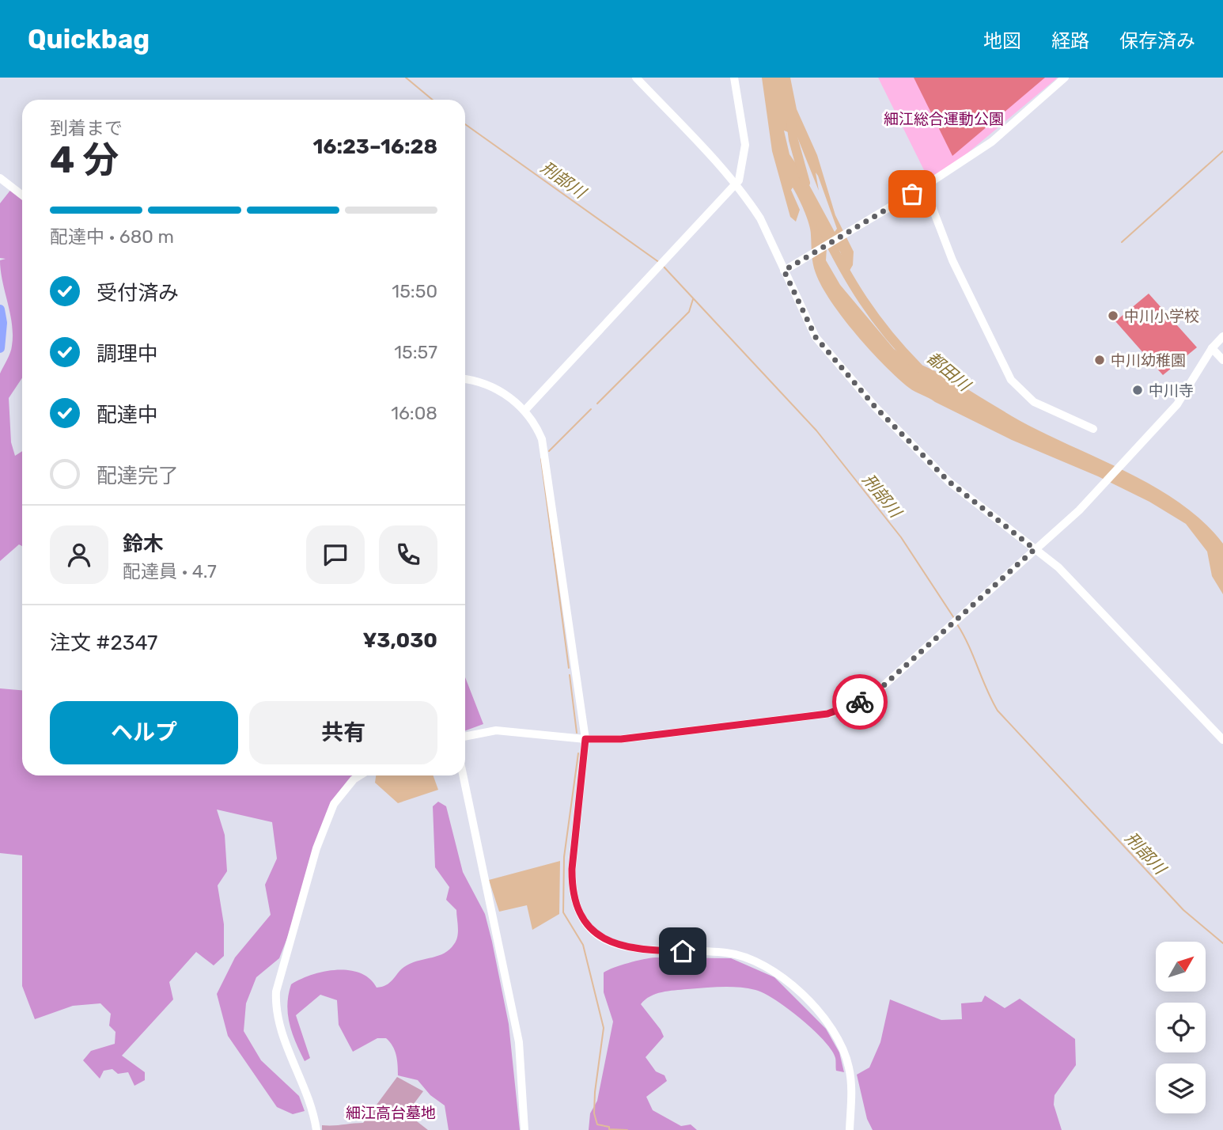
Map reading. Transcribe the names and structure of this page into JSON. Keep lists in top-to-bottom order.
{
  "water": ["刑部川", "都田川"],
  "parks": ["細江総合運動公園", "細江高台墓地"],
  "places": ["中川小学校", "中川幼稚園", "中川寺"],
  "north": "top right",
  "page": {
    "header": "Quickbag",
    "nav": ["地図", "経路", "保存済み"],
    "heading": ["4 分", "到着まで", "16:23–16:28"],
    "panel": [
      "鈴木",
      "配達員 · 4.7",
      "注文 #2347",
      "¥3,030"
    ],
    "bar": "配達中 · 680 m",
    "list": [
      ["受付済み", "15:50"],
      ["調理中", "15:57"],
      ["配達中", "16:08"],
      "配達完了"
    ],
    "buttons": ["ヘルプ", "共有"]
  }
}
